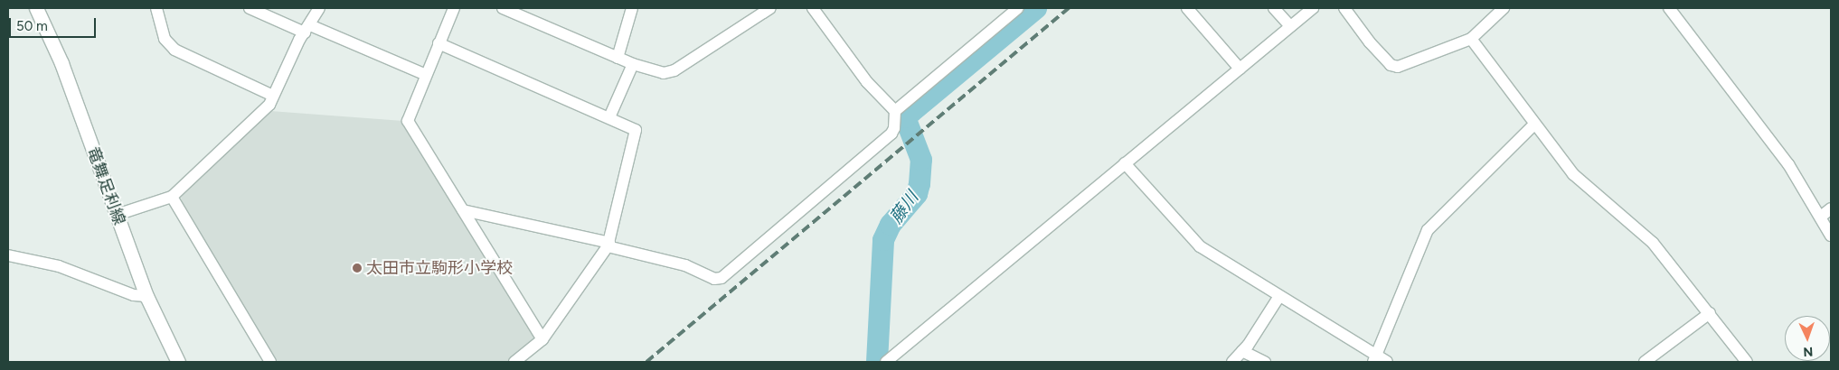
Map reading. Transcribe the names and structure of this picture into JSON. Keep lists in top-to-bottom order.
{
  "streets": {
    "main road": ["竜舞足利線"]
  },
  "water": ["藤川"],
  "places": ["太田市立駒形小学校"],
  "scale_bar": "50 m",
  "north": "bottom"
}
